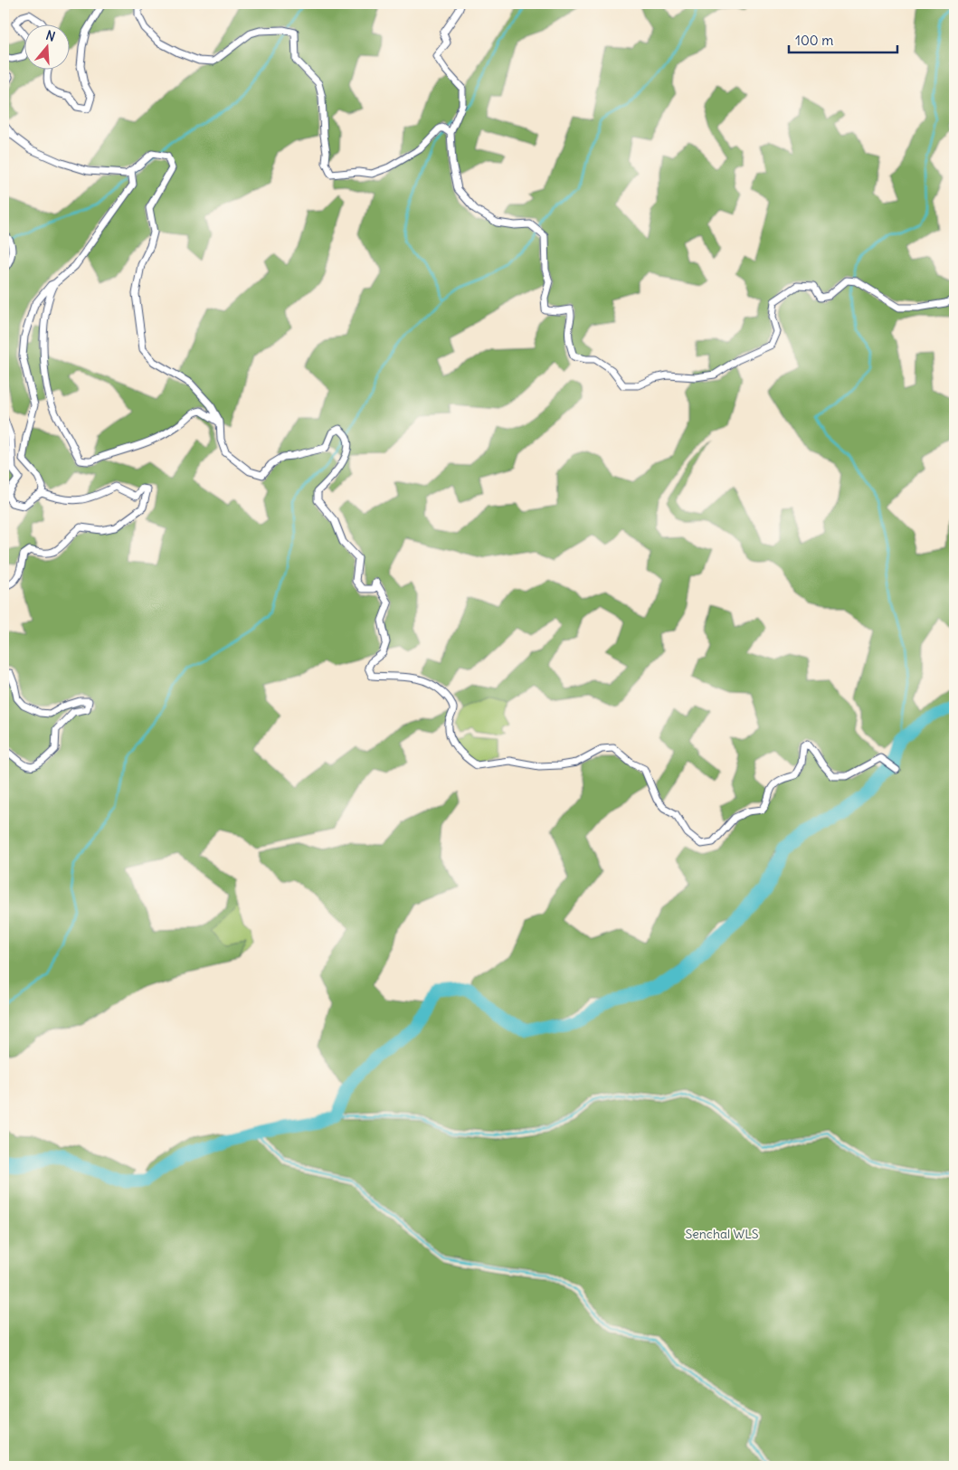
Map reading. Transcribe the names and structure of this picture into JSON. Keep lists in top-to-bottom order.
{
  "parks": ["Senchal WLS"],
  "scale_bar": "100 m",
  "north": "top"
}
